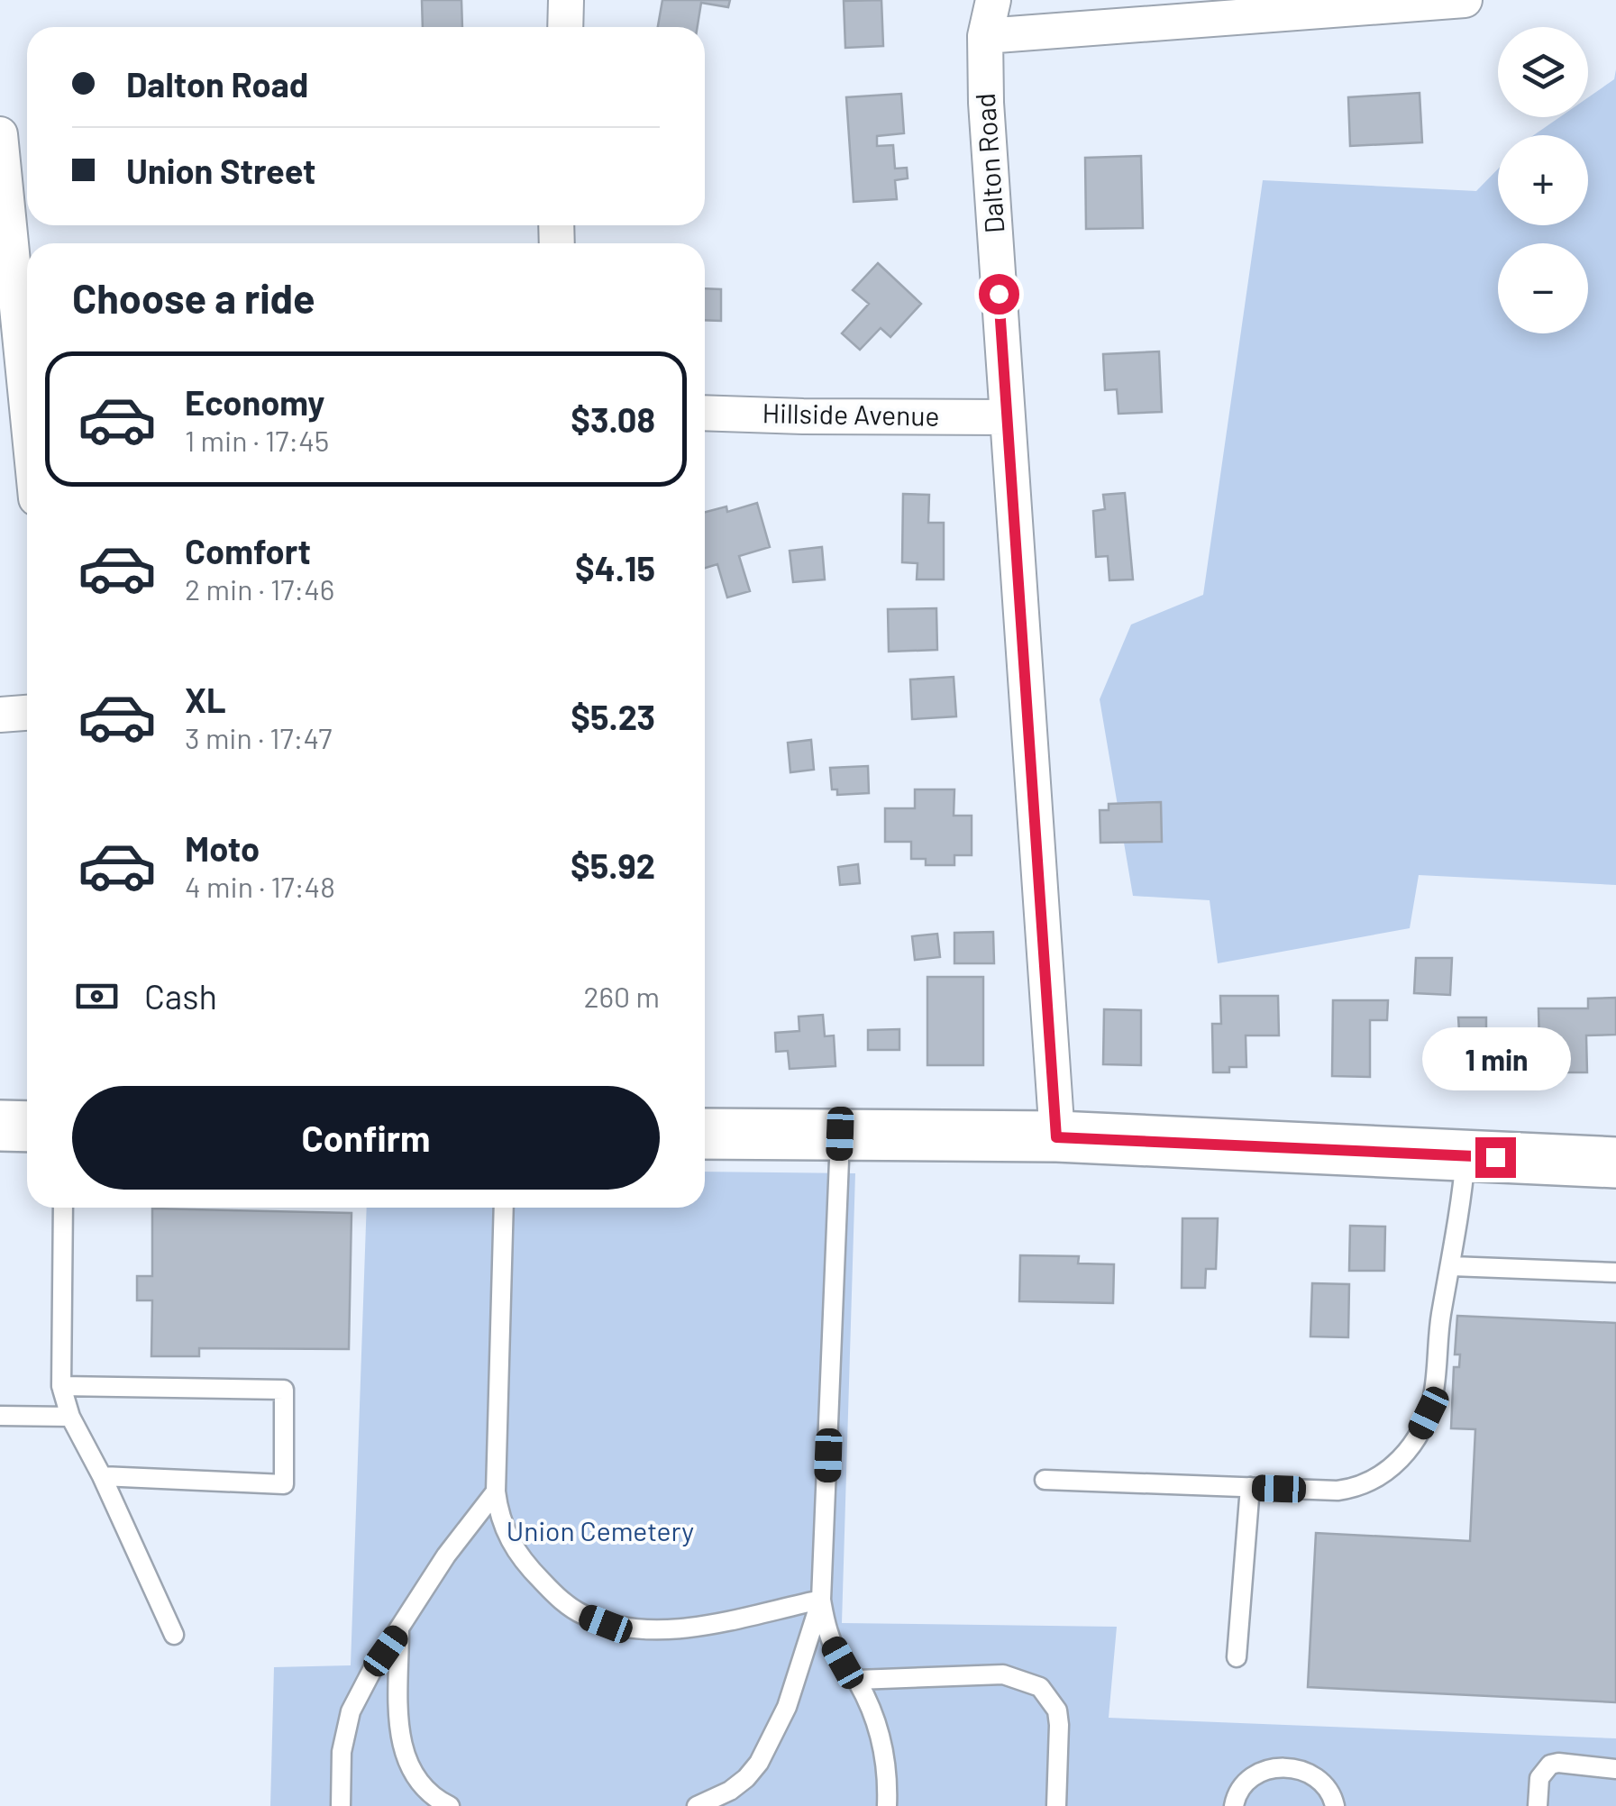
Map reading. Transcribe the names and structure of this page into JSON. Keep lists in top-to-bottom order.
{
  "streets": {
    "street": ["Dalton Road", "Hillside Avenue"]
  },
  "crossings": [
    ["Dalton Road", "Hillside Avenue"]
  ],
  "parks": ["Union Cemetery"],
  "page": {
    "map_buttons": ["+", "−"],
    "banner": ["Dalton Road", "Union Street"],
    "heading": "Choose a ride",
    "list": [
      {
        "name": "Economy",
        "note": "1 min · 17:45",
        "value": "$3.08"
      },
      {
        "name": "Comfort",
        "note": "2 min · 17:46",
        "value": "$4.15"
      },
      {
        "name": "XL",
        "note": "3 min · 17:47",
        "value": "$5.23"
      },
      {
        "name": "Moto",
        "note": "4 min · 17:48",
        "value": "$5.92"
      }
    ],
    "pay": ["Cash", "260 m"],
    "bubble": "1 min",
    "buttons": "Confirm"
  }
}
